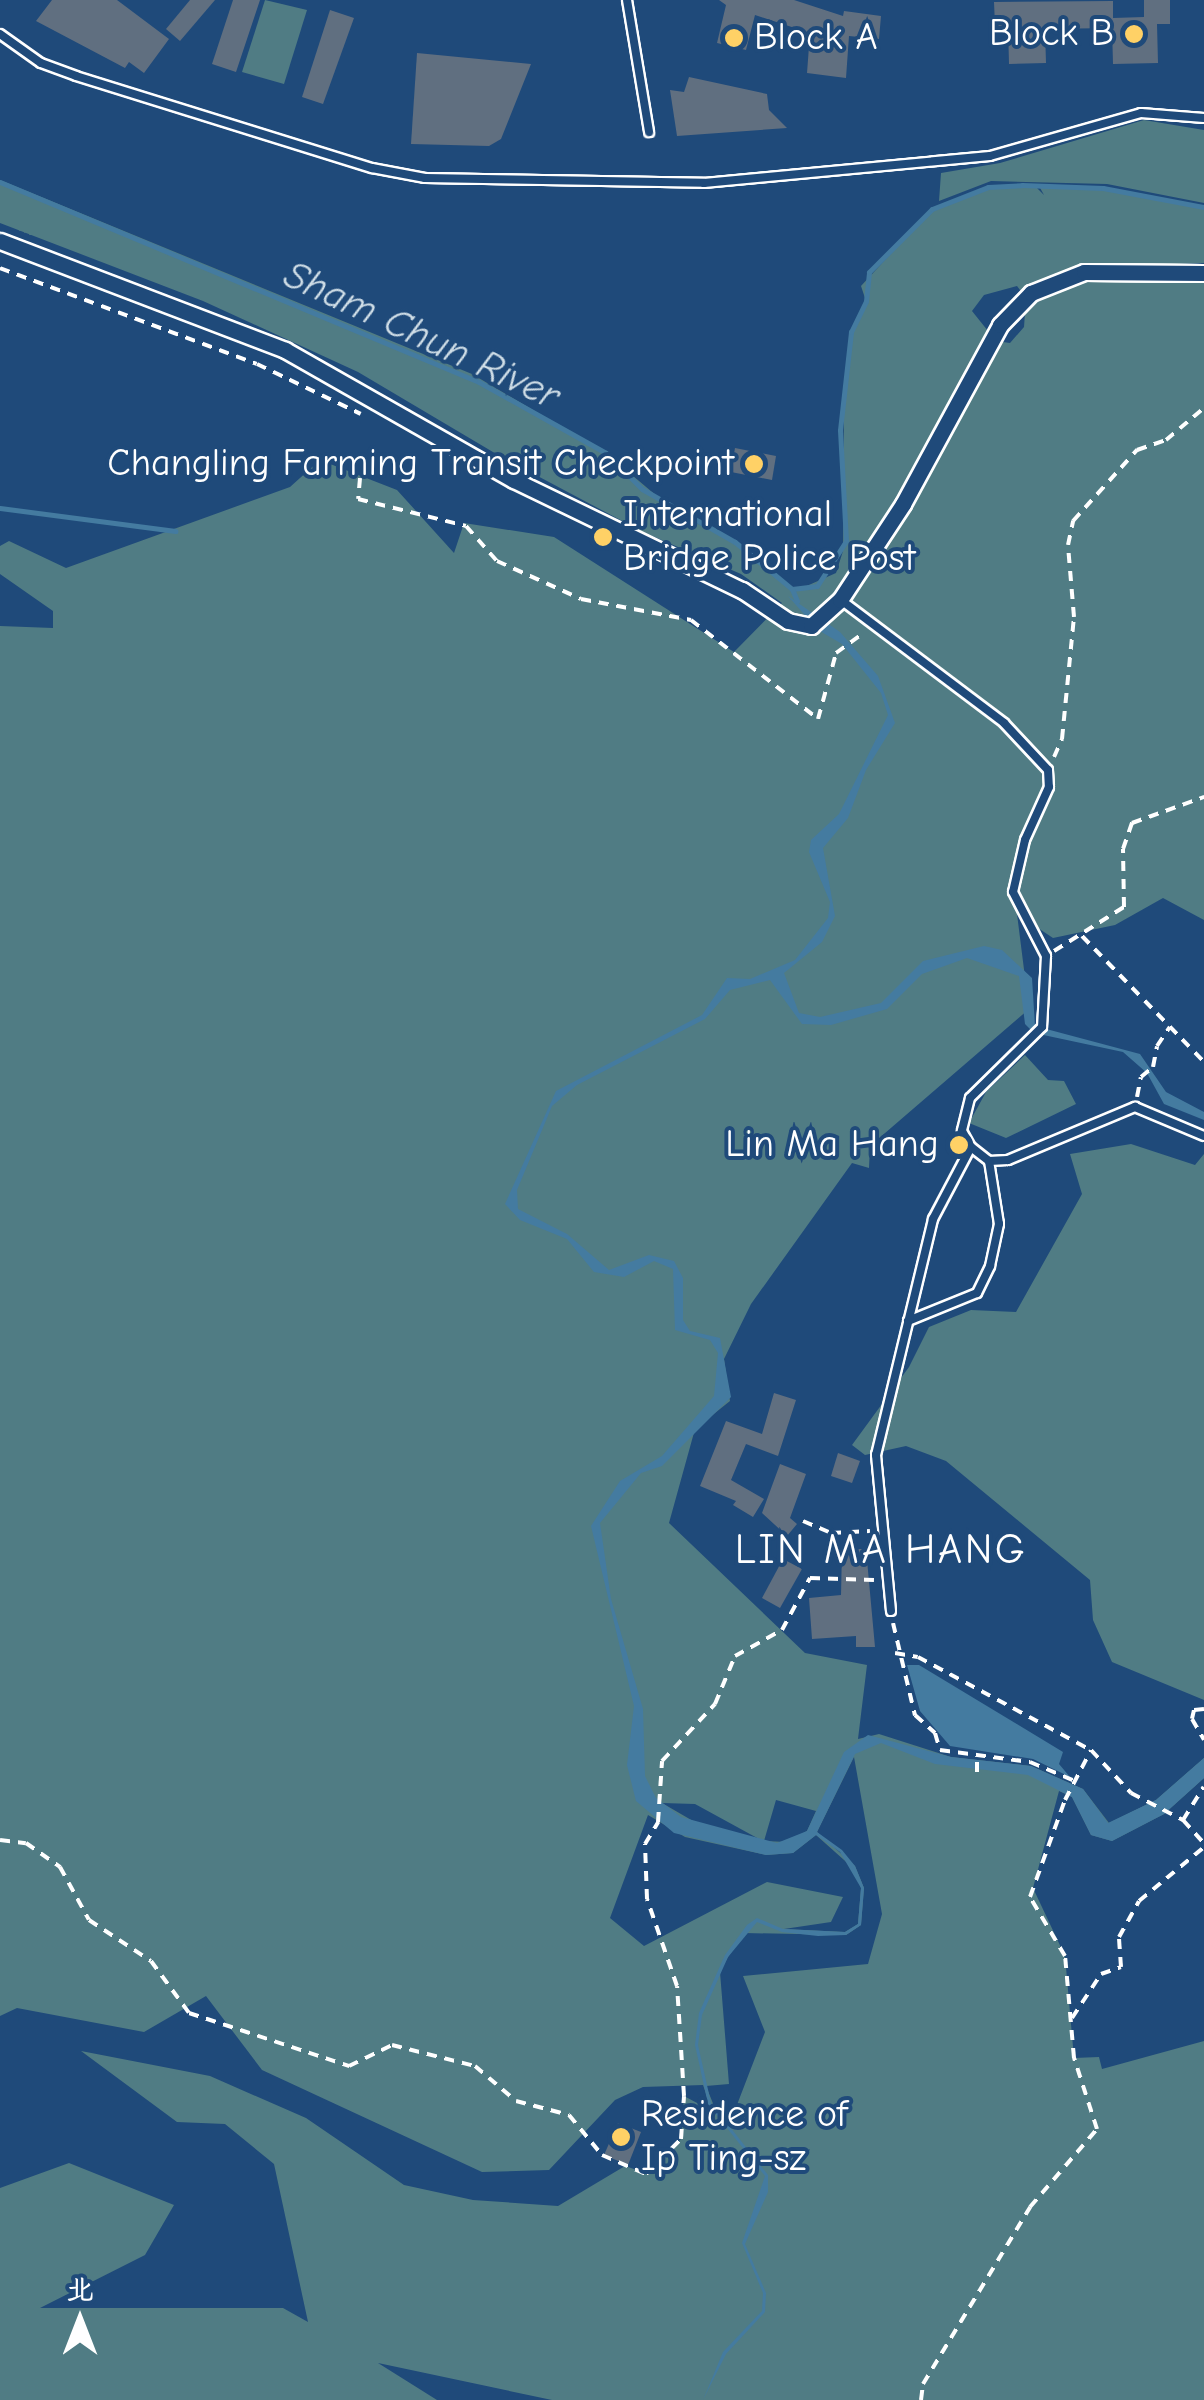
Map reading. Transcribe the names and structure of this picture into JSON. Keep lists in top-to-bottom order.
{
  "districts": ["LIN MA HANG"],
  "water": ["Sham Chun River"],
  "places": [
    "Block B",
    "Block A",
    "Changling Farming Transit Checkpoint",
    "International Bridge Police Post",
    "Lin Ma Hang",
    "Residence of Ip Ting-sz"
  ],
  "north": "top"
}
